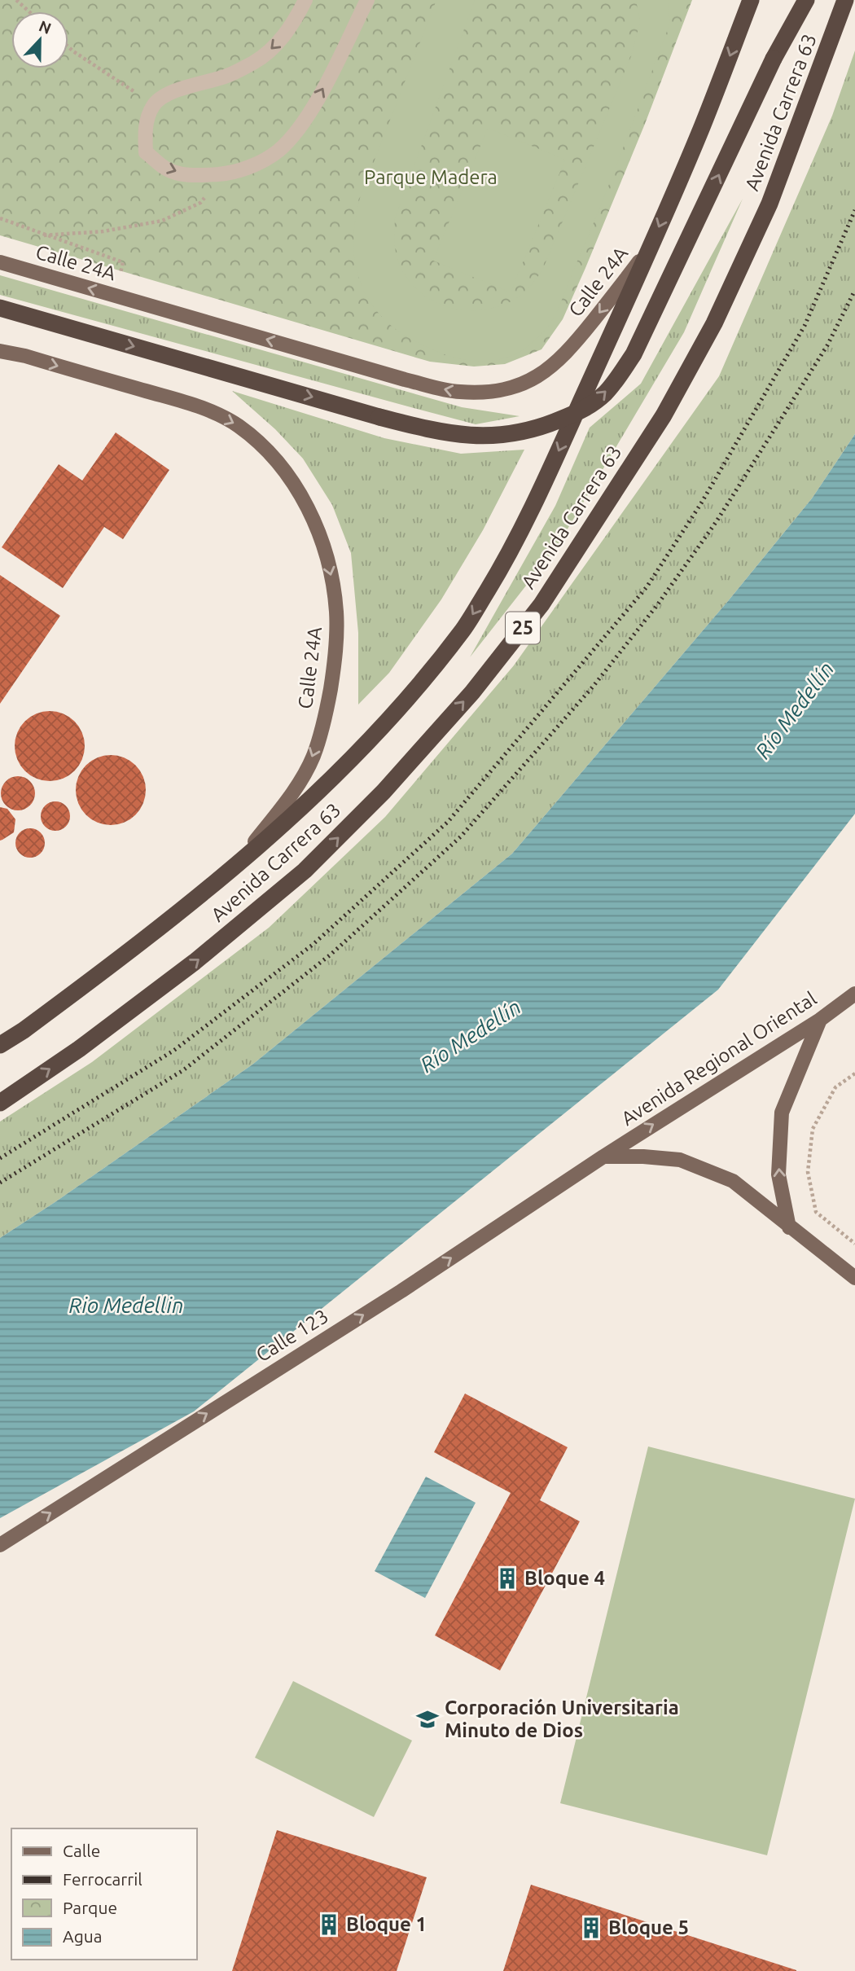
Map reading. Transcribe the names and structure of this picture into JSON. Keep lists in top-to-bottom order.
{
  "streets": {
    "highway": ["Avenida Carrera 63", "25"],
    "main road": ["Calle 24A", "Avenida Regional Oriental", "Calle 123"]
  },
  "crossings": [
    ["Avenida Carrera 63", "Calle 24A"],
    ["Avenida Regional Oriental", "Calle 123"]
  ],
  "one_way": ["Avenida Regional Oriental", "Calle 123"],
  "water": ["Río Medellín", "Rio Medellin"],
  "parks": ["Parque Madera"],
  "places": {
    "building": ["Bloque 4", "Bloque 1", "Bloque 5"],
    "school or university": ["Corporación Universitaria Minuto de Dios"]
  },
  "legend": [
    "Calle",
    "Ferrocarril",
    "Parque",
    "Agua"
  ],
  "north": "top"
}
